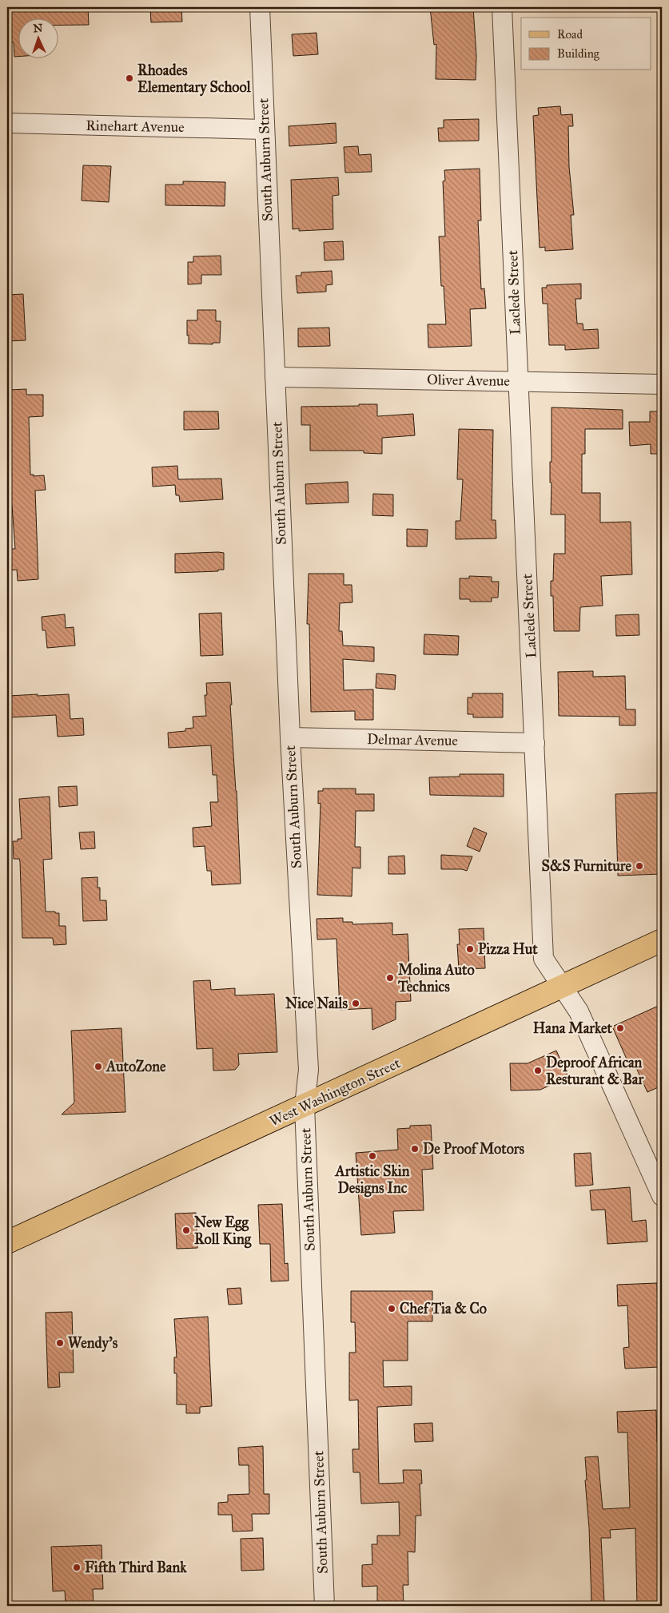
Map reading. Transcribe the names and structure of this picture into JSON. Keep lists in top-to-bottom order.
{
  "streets": {
    "main road": ["West Washington Street"],
    "street": [
      "Rinehart Avenue",
      "South Auburn Street",
      "Laclede Street",
      "Oliver Avenue",
      "Delmar Avenue"
    ]
  },
  "crossings": [
    ["Rinehart Avenue", "South Auburn Street"],
    ["South Auburn Street", "Oliver Avenue"],
    ["South Auburn Street", "Delmar Avenue"],
    ["South Auburn Street", "West Washington Street"],
    ["Laclede Street", "Oliver Avenue"],
    ["Laclede Street", "Delmar Avenue"],
    ["Laclede Street", "West Washington Street"]
  ],
  "places": [
    "Rhoades Elementary School",
    "S&S Furniture",
    "Pizza Hut",
    "Molina Auto Technics",
    "Nice Nails",
    "Hana Market",
    "AutoZone",
    "Deproof African Resturant & Bar",
    "De Proof Motors",
    "Artistic Skin Designs Inc",
    "New Egg Roll King",
    "Chef Tia & Co",
    "Wendy's",
    "Fifth Third Bank"
  ],
  "legend": ["Road", "Building"],
  "north": "top"
}
